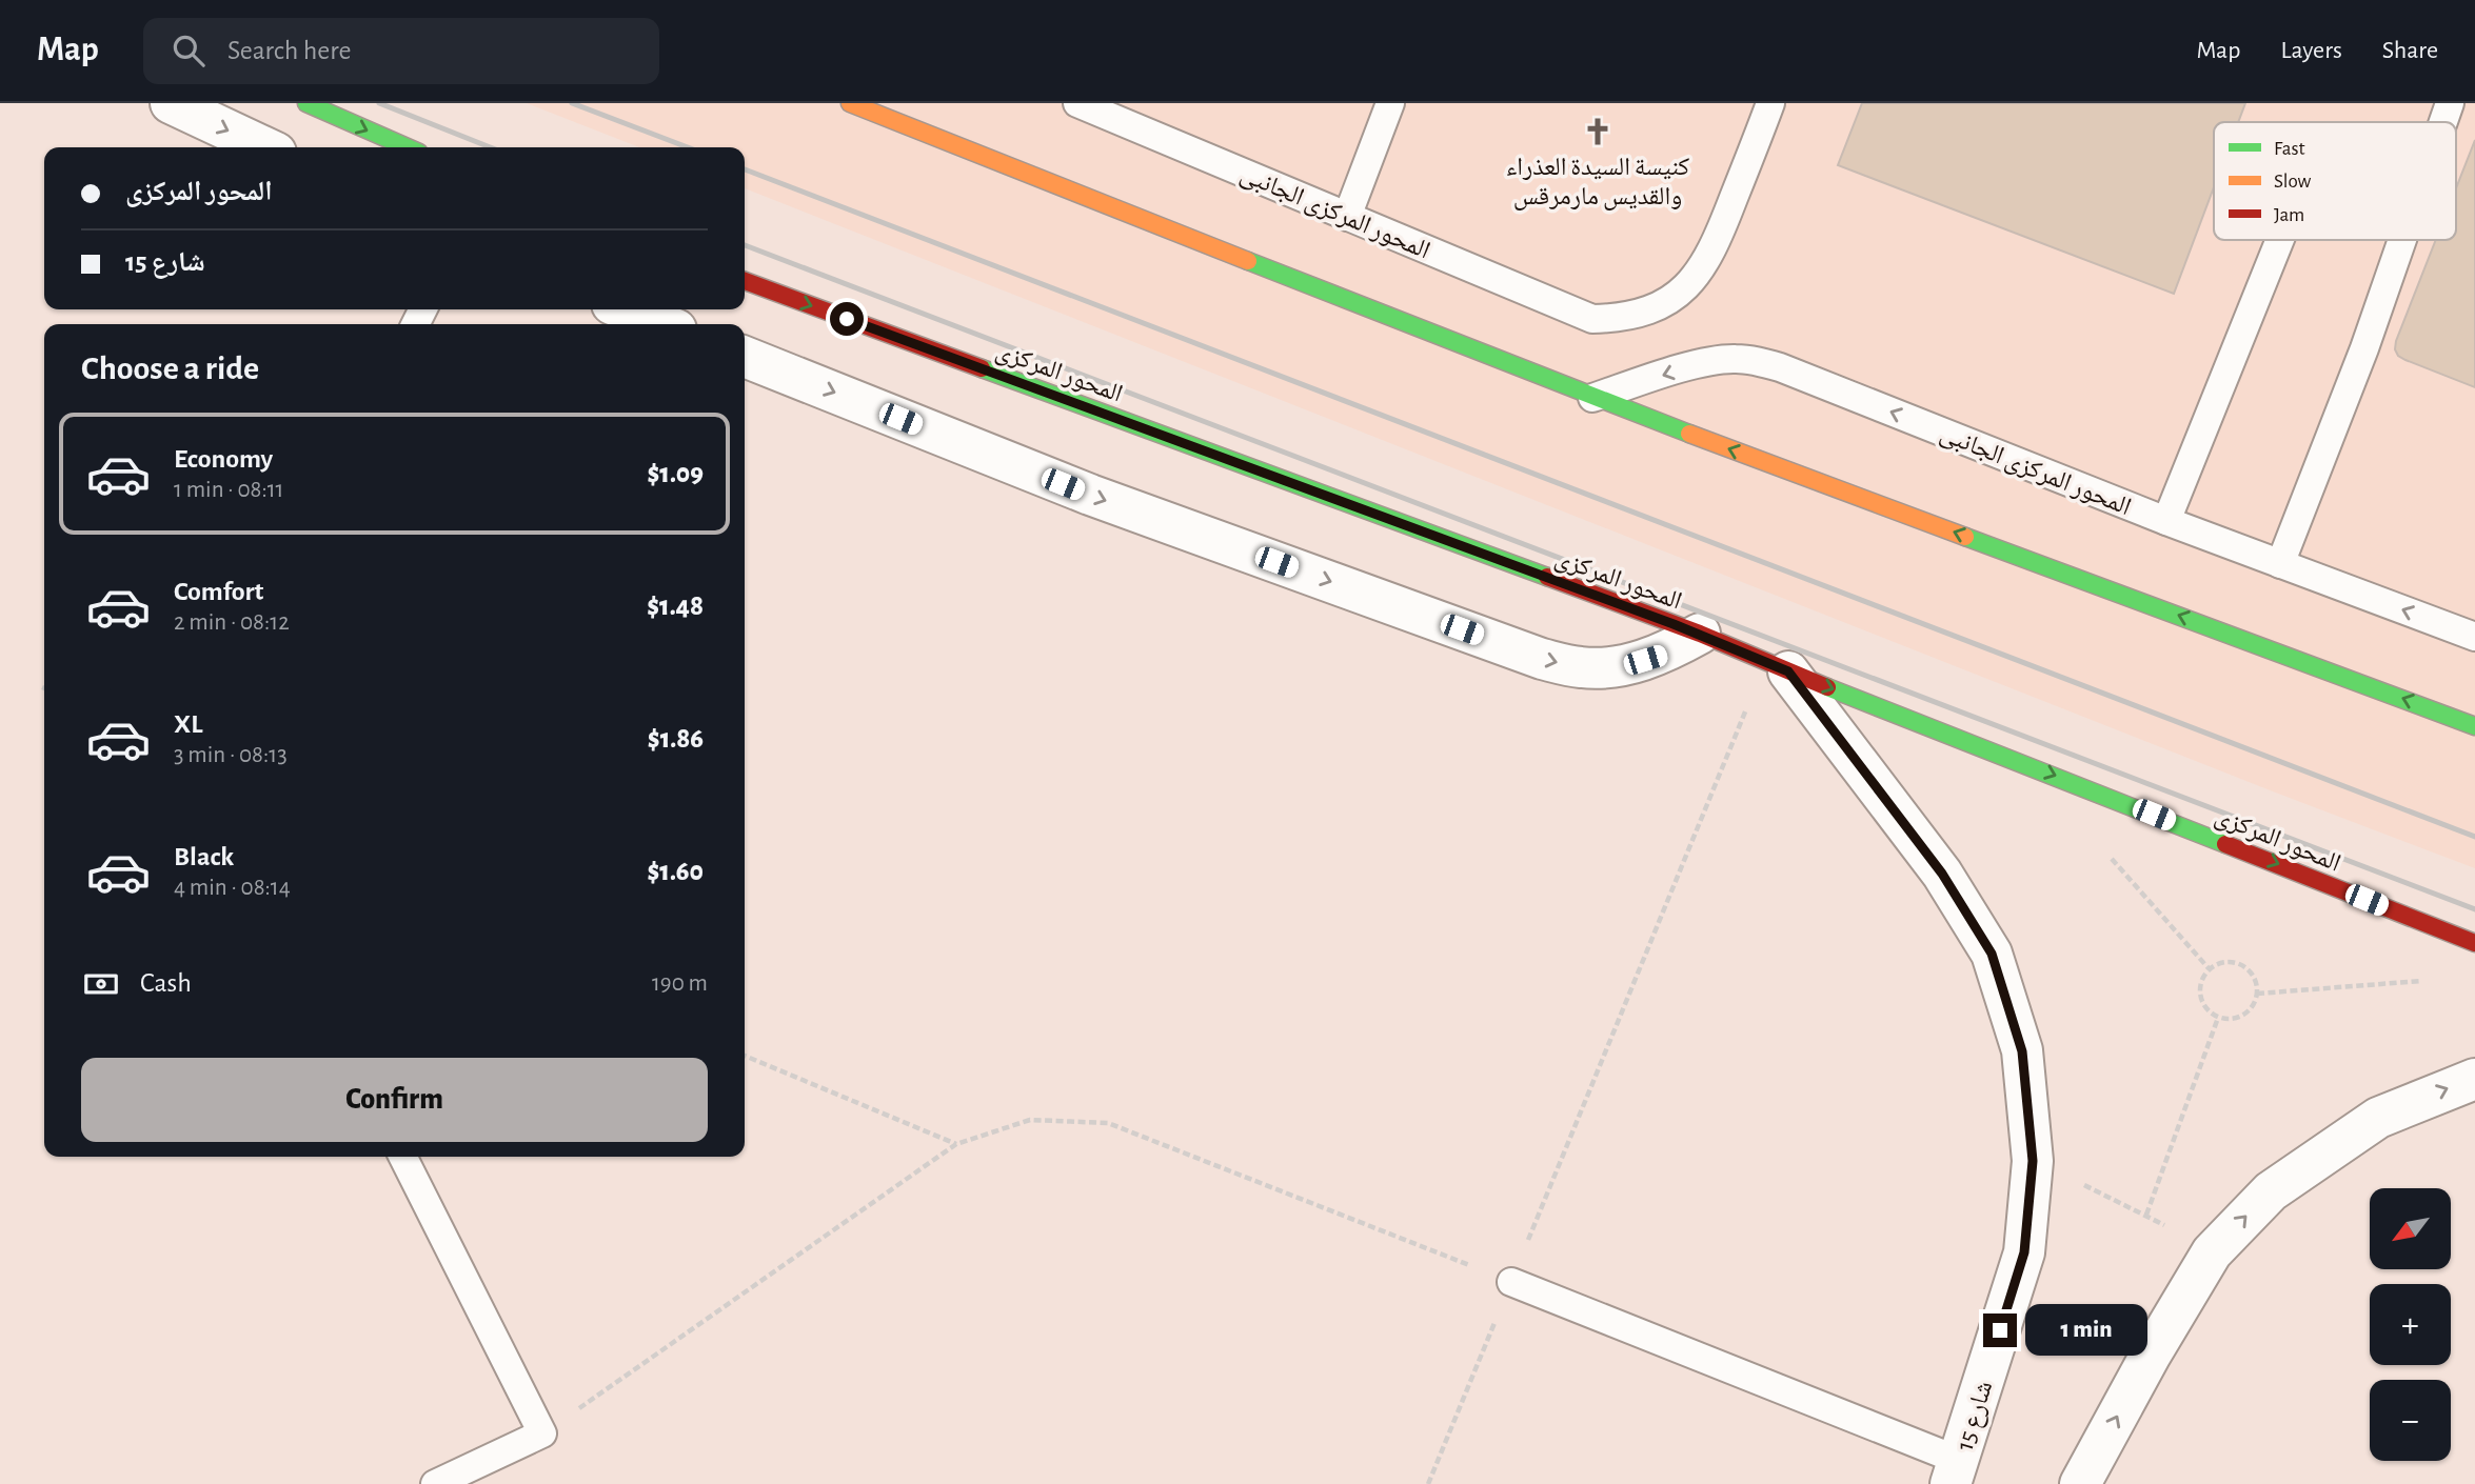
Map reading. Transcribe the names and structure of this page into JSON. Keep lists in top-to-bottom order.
{
  "streets": {
    "main road": ["المحور المركزى"],
    "street": ["شارع 15"],
    "lane": ["المحور المركزى الجانبى"]
  },
  "crossings": [
    ["المحور المركزى", "شارع 15"]
  ],
  "one_way": ["المحور المركزى الجانبى", "المحور المركزى"],
  "places": {
    "church": ["كنيسة السيدة العذراء والقديس مارمرقس"]
  },
  "legend": ["Fast", "Slow", "Jam"],
  "north": "bottom left",
  "page": {
    "header": "Map",
    "search": "Search here",
    "nav": ["Map", "Layers", "Share"],
    "banner": ["المحور المركزى", "شارع 15"],
    "heading": "Choose a ride",
    "list": [
      {
        "name": "Economy",
        "note": "1 min · 08:11",
        "value": "$1.09"
      },
      {
        "name": "Comfort",
        "note": "2 min · 08:12",
        "value": "$1.48"
      },
      {
        "name": "XL",
        "note": "3 min · 08:13",
        "value": "$1.86"
      },
      {
        "name": "Black",
        "note": "4 min · 08:14",
        "value": "$1.60"
      }
    ],
    "pay": ["Cash", "190 m"],
    "buttons": "Confirm",
    "map_buttons": ["+", "−"],
    "bubble": "1 min"
  }
}
